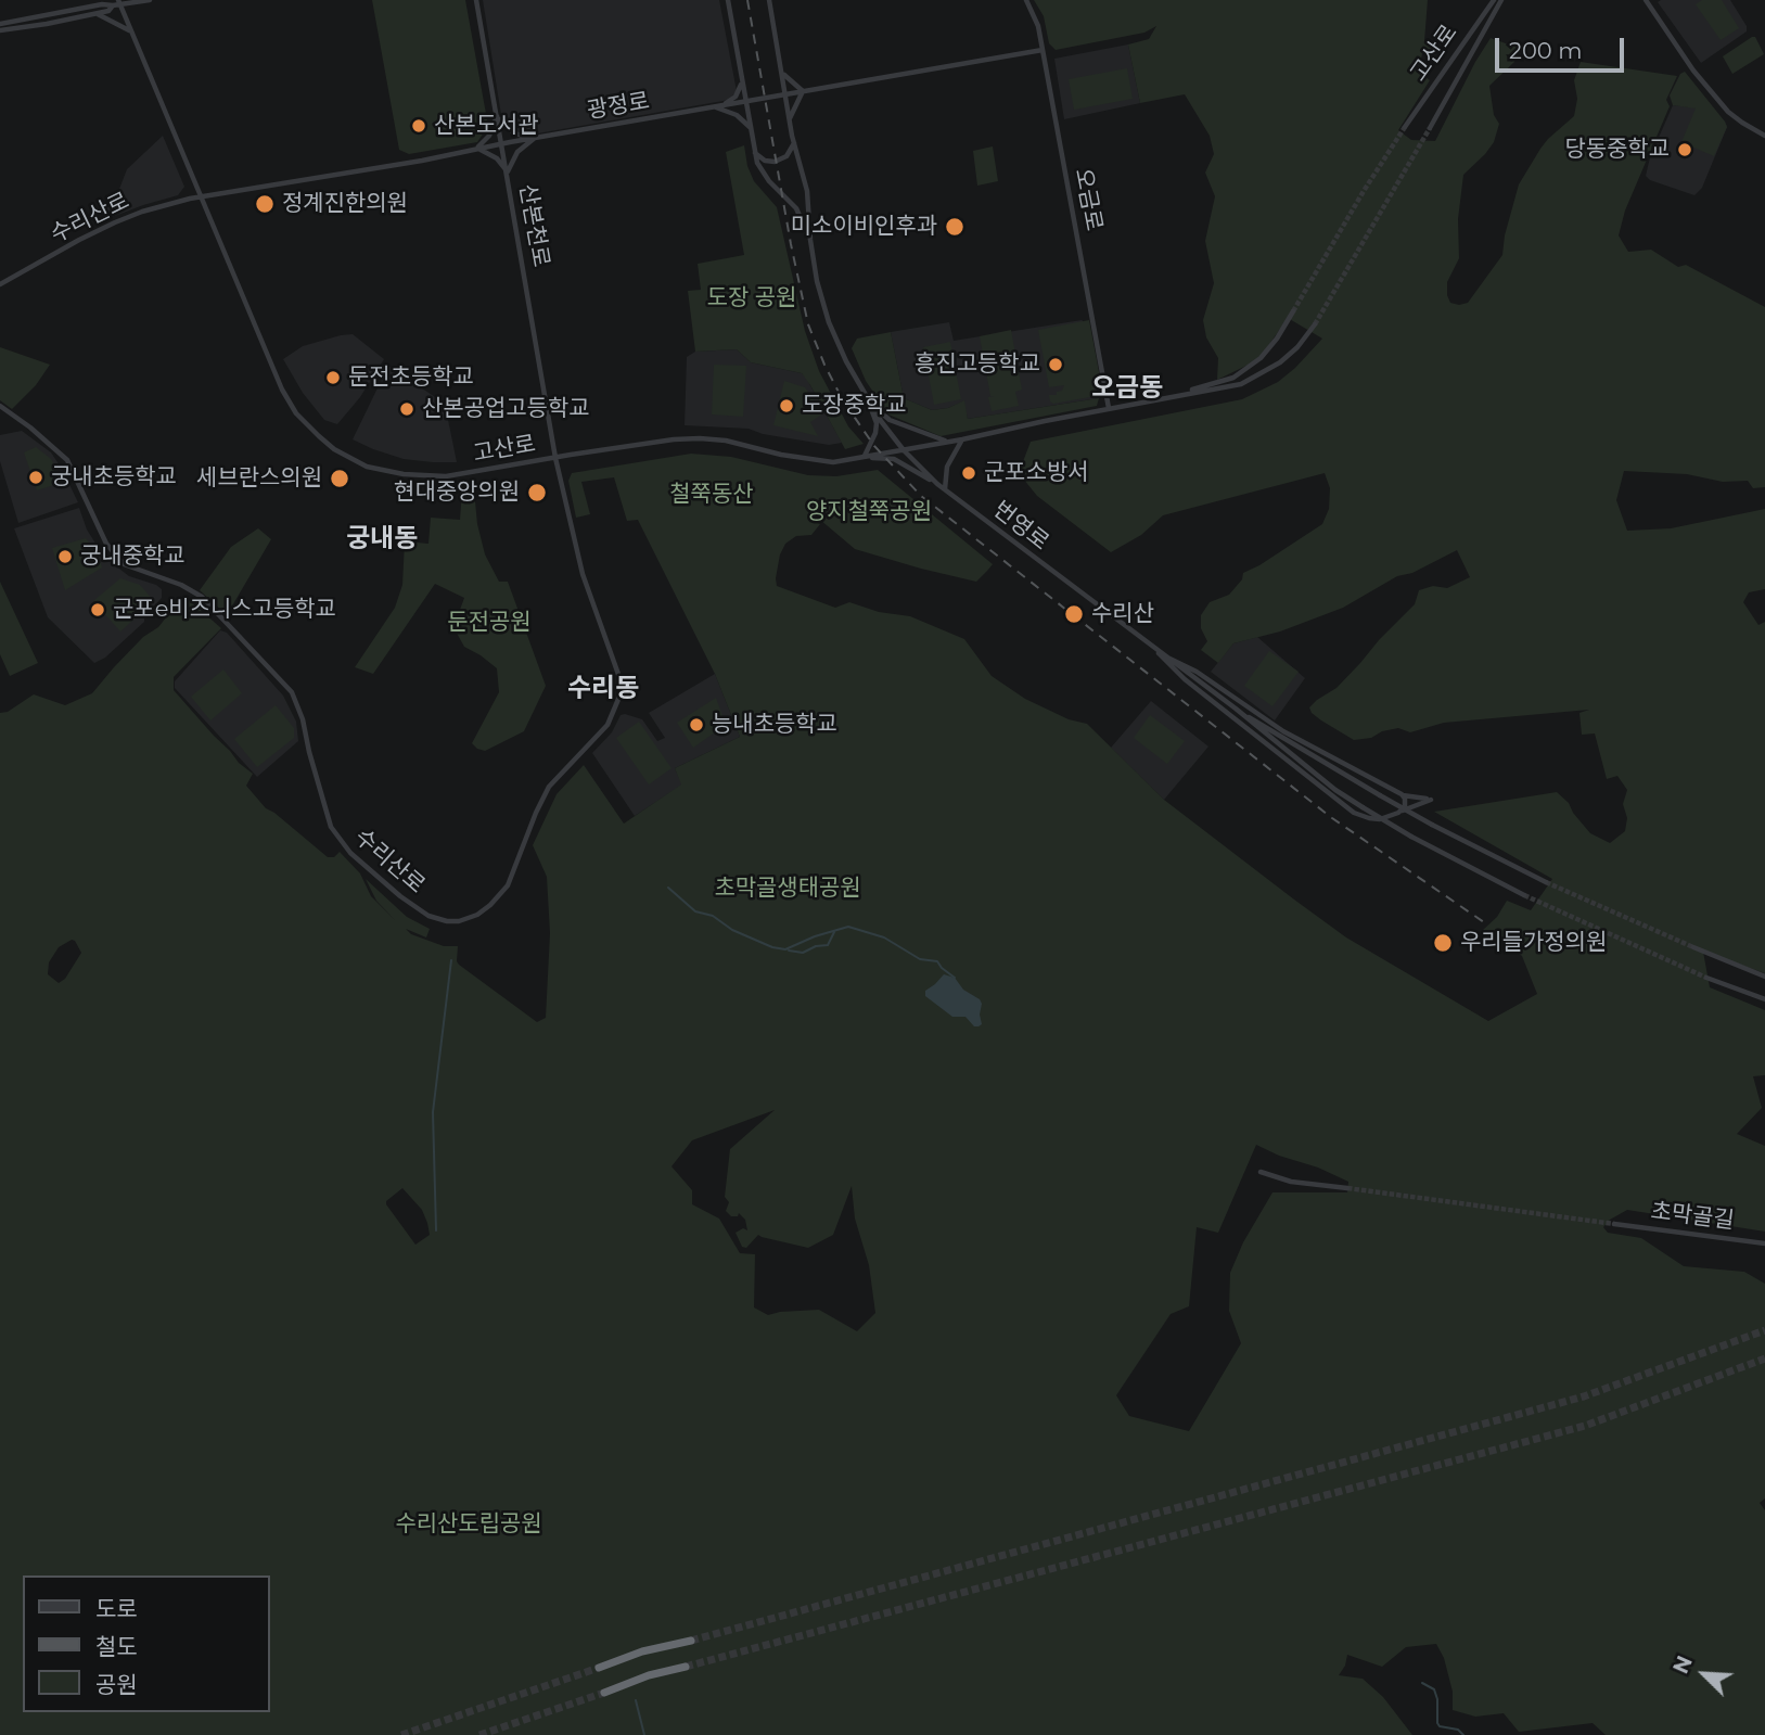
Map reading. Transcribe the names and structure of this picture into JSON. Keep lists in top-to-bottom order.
{
  "streets": {
    "street": [
      "고산로",
      "광정로",
      "오금로",
      "수리산로",
      "산본천로",
      "번영로",
      "초막골길"
    ]
  },
  "crossings": [
    ["고산로", "광정로"],
    ["고산로", "오금로"],
    ["고산로", "수리산로"],
    ["고산로", "산본천로"],
    ["고산로", "번영로"],
    ["광정로", "오금로"],
    ["광정로", "수리산로"],
    ["광정로", "산본천로"],
    ["광정로", "번영로"],
    ["수리산로", "산본천로"]
  ],
  "districts": ["오금동", "궁내동", "수리동"],
  "parks": [
    "도장 공원",
    "철쭉동산",
    "양지철쭉공원",
    "둔전공원",
    "초막골생태공원",
    "수리산도립공원"
  ],
  "places": [
    "산본도서관",
    "당동중학교",
    "정계진한의원",
    "미소이비인후과",
    "흥진고등학교",
    "둔전초등학교",
    "도장중학교",
    "산본공업고등학교",
    "군포소방서",
    "궁내초등학교",
    "세브란스의원",
    "현대중앙의원",
    "궁내중학교",
    "군포e비즈니스고등학교",
    "수리산",
    "능내초등학교",
    "우리들가정의원"
  ],
  "legend": ["도로", "철도", "공원"],
  "scale_bar": "200 m",
  "north": "top left"
}
